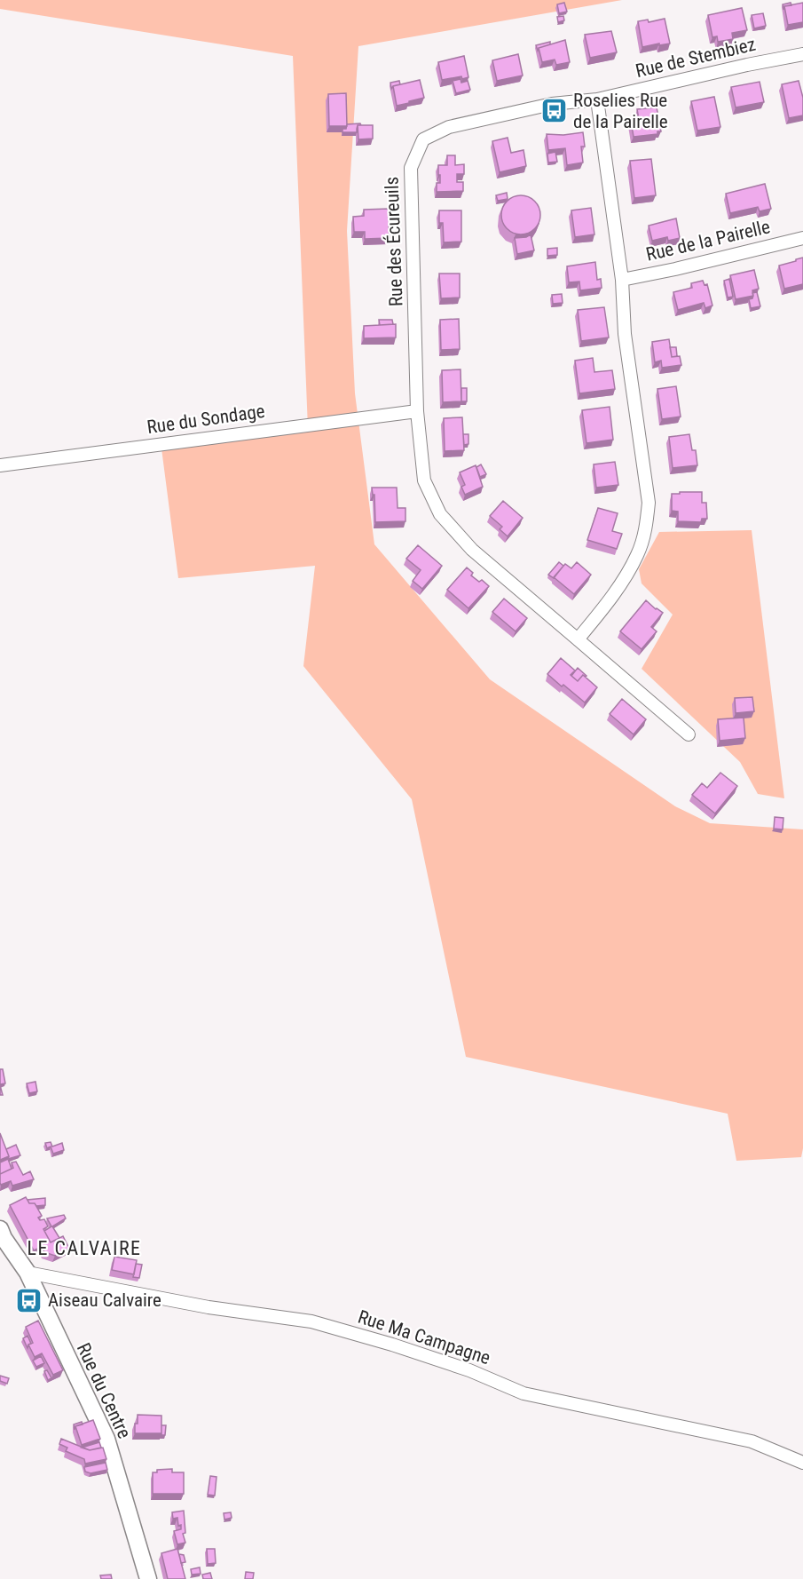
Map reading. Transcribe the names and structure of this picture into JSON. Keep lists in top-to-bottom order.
{
  "streets": {
    "street": [
      "Rue de Stembiez",
      "Rue de la Pairelle",
      "Rue des Écureuils",
      "Rue du Sondage",
      "Rue Ma Campagne",
      "Rue du Centre"
    ]
  },
  "crossings": [
    ["Rue de Stembiez", "Rue des Écureuils"],
    ["Rue des Écureuils", "Rue du Sondage"],
    ["Rue Ma Campagne", "Rue du Centre"]
  ],
  "districts": ["LE CALVAIRE"],
  "places": {
    "bus stop": ["Roselies Rue de la Pairelle", "Aiseau Calvaire"]
  }
}
